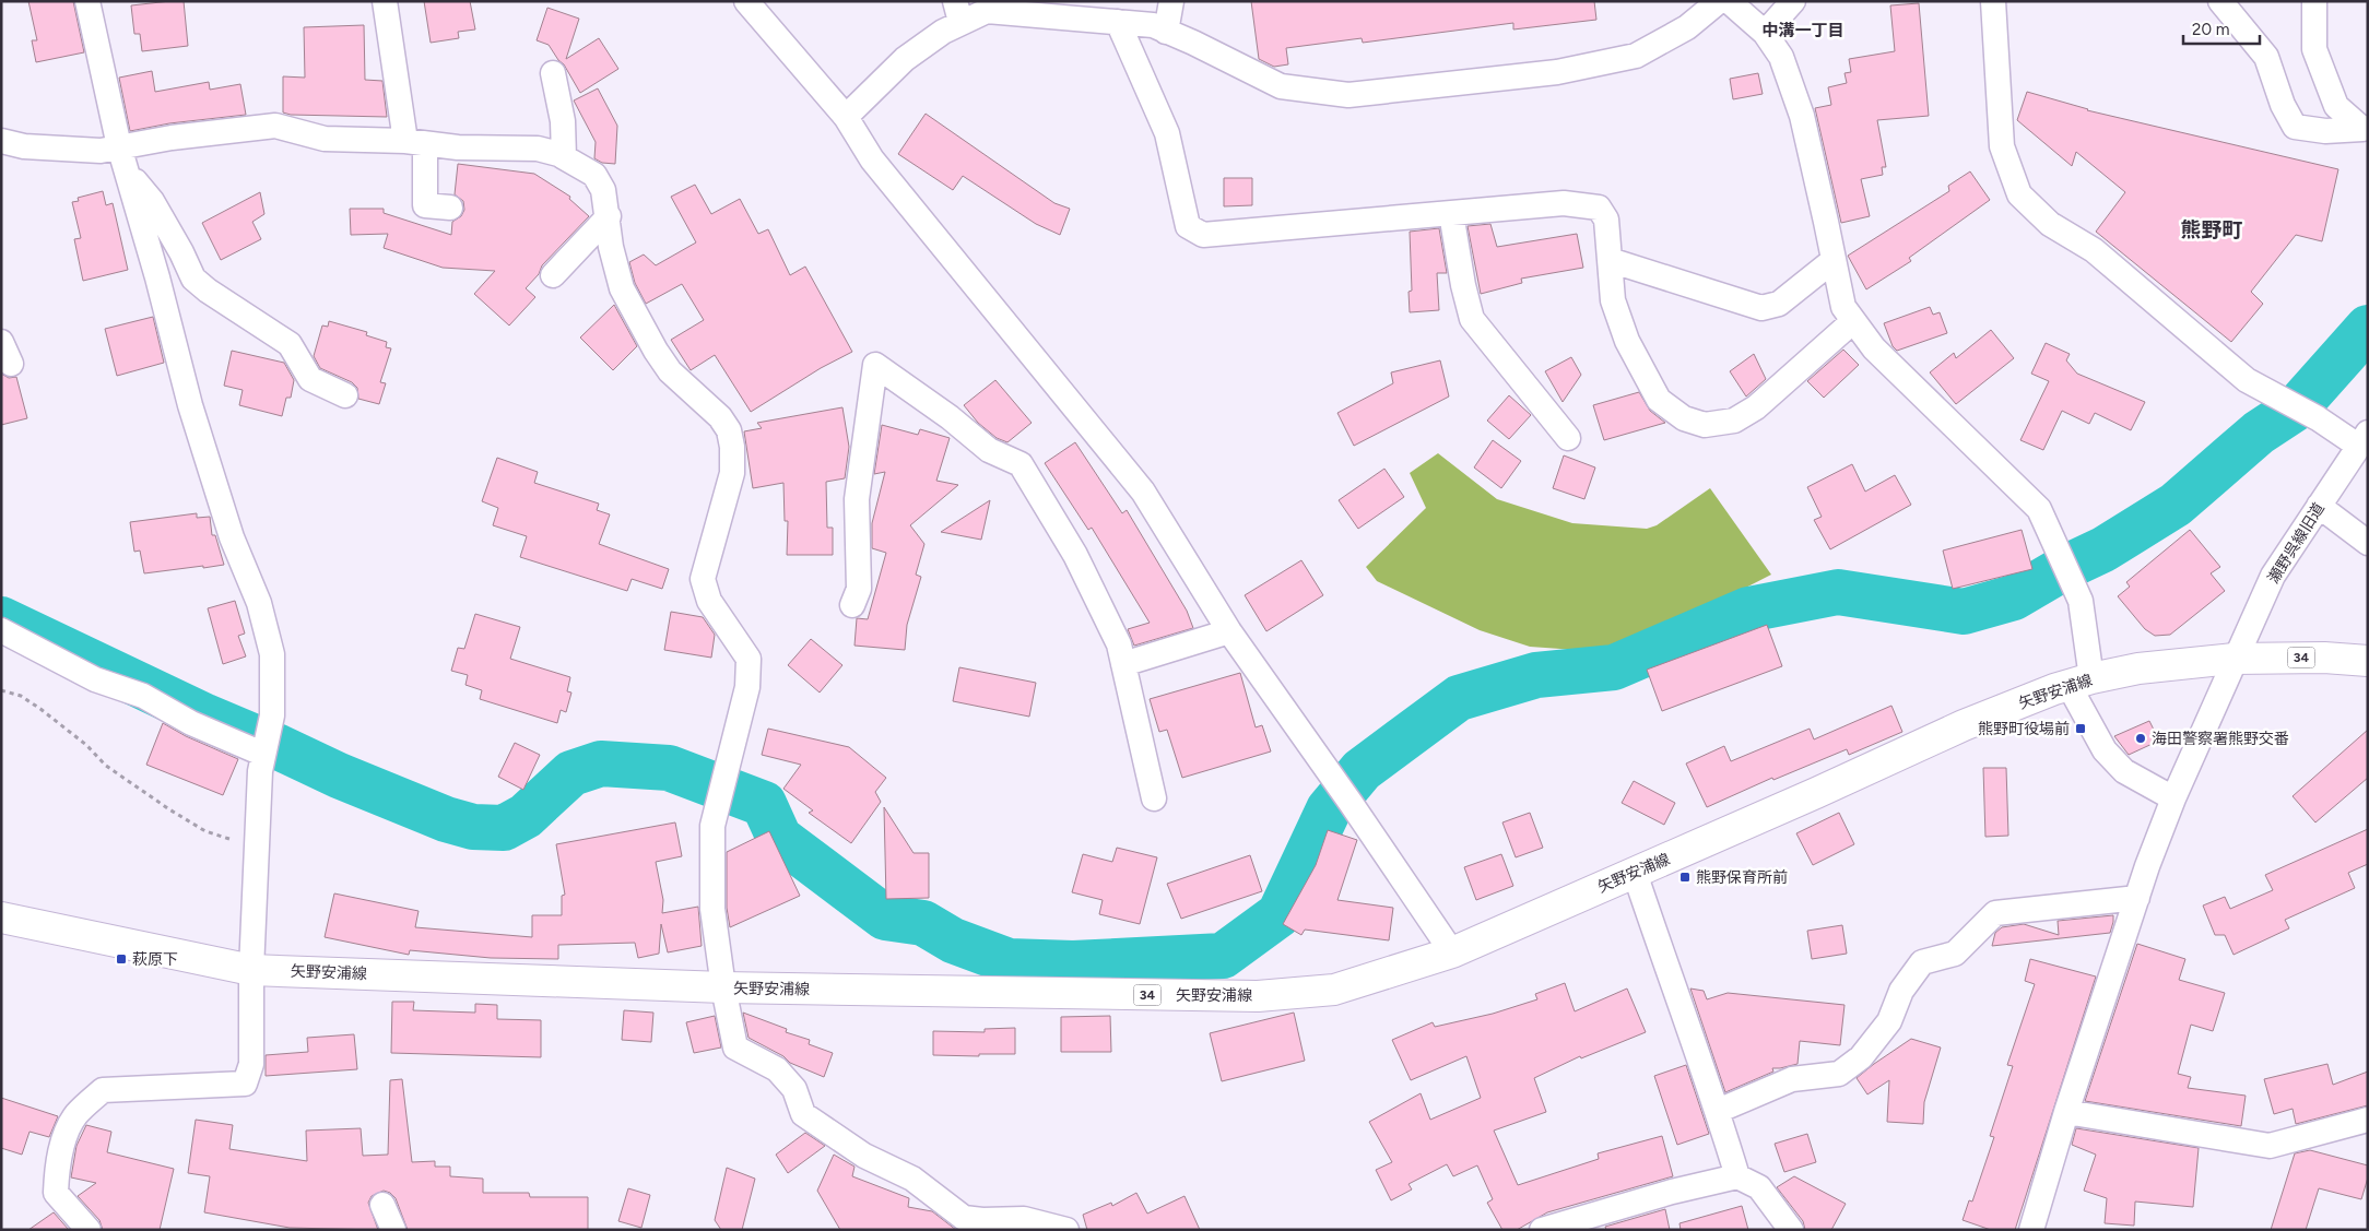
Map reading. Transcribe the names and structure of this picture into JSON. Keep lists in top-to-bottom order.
{
  "streets": {
    "main road": ["34", "矢野安浦線"],
    "street": ["瀬野呉線旧道"]
  },
  "crossings": [
    ["瀬野呉線旧道", "矢野安浦線"]
  ],
  "districts": ["中溝一丁目", "熊野町"],
  "places": {
    "transit": ["熊野町役場前", "熊野保育所前", "萩原下"],
    "other": ["海田警察署熊野交番"]
  },
  "scale_bar": "20 m"
}
